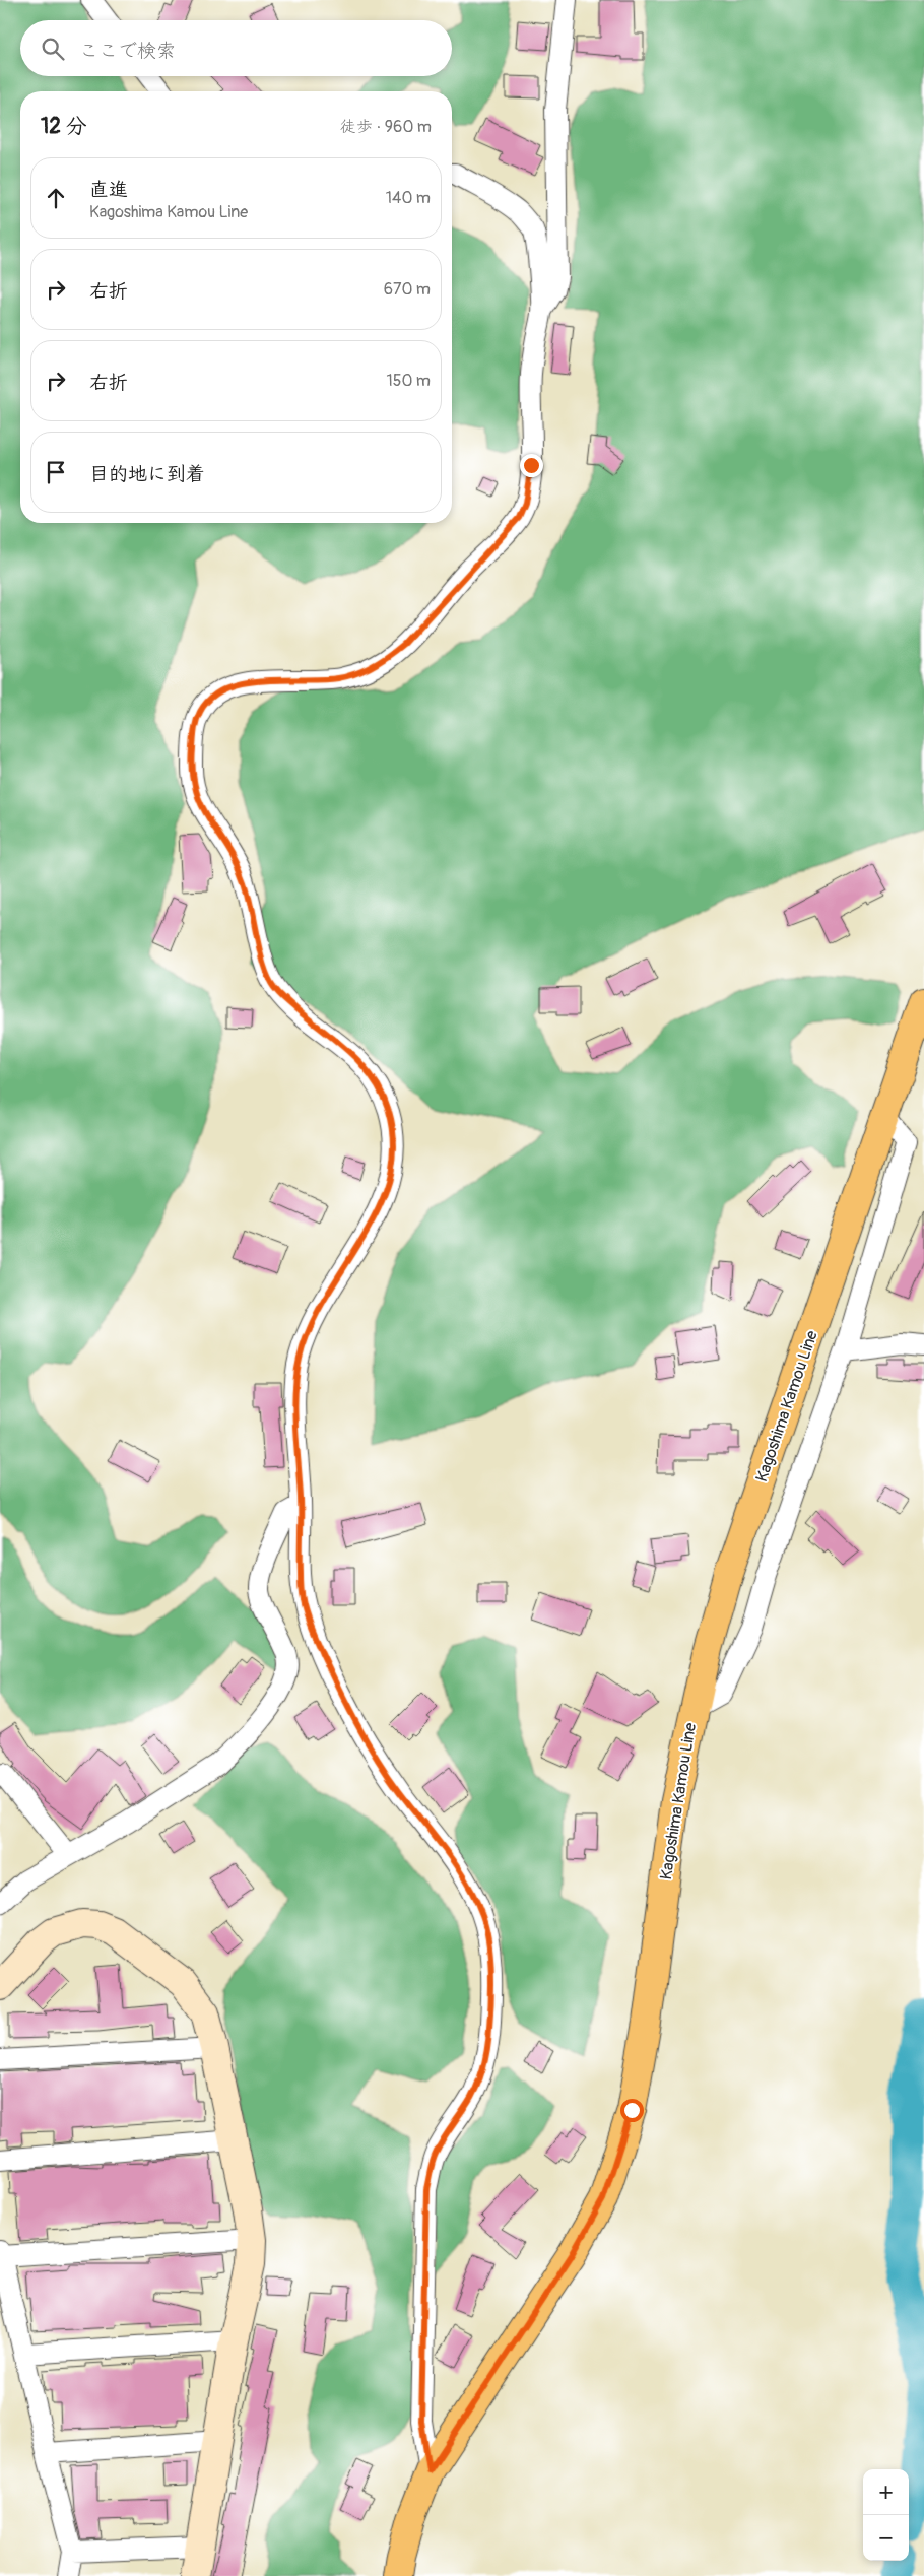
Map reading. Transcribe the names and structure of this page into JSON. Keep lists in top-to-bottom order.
{
  "streets": {
    "main road": ["Kagoshima Kamou Line"]
  },
  "page": {
    "search": "ここで検索",
    "heading": ["12 分", "徒歩 · 960 m"],
    "list": [
      ["直進", "Kagoshima Kamou Line", "140 m"],
      ["右折", "670 m"],
      ["右折", "150 m"],
      "目的地に到着"
    ],
    "map_buttons": ["+", "−"]
  }
}
